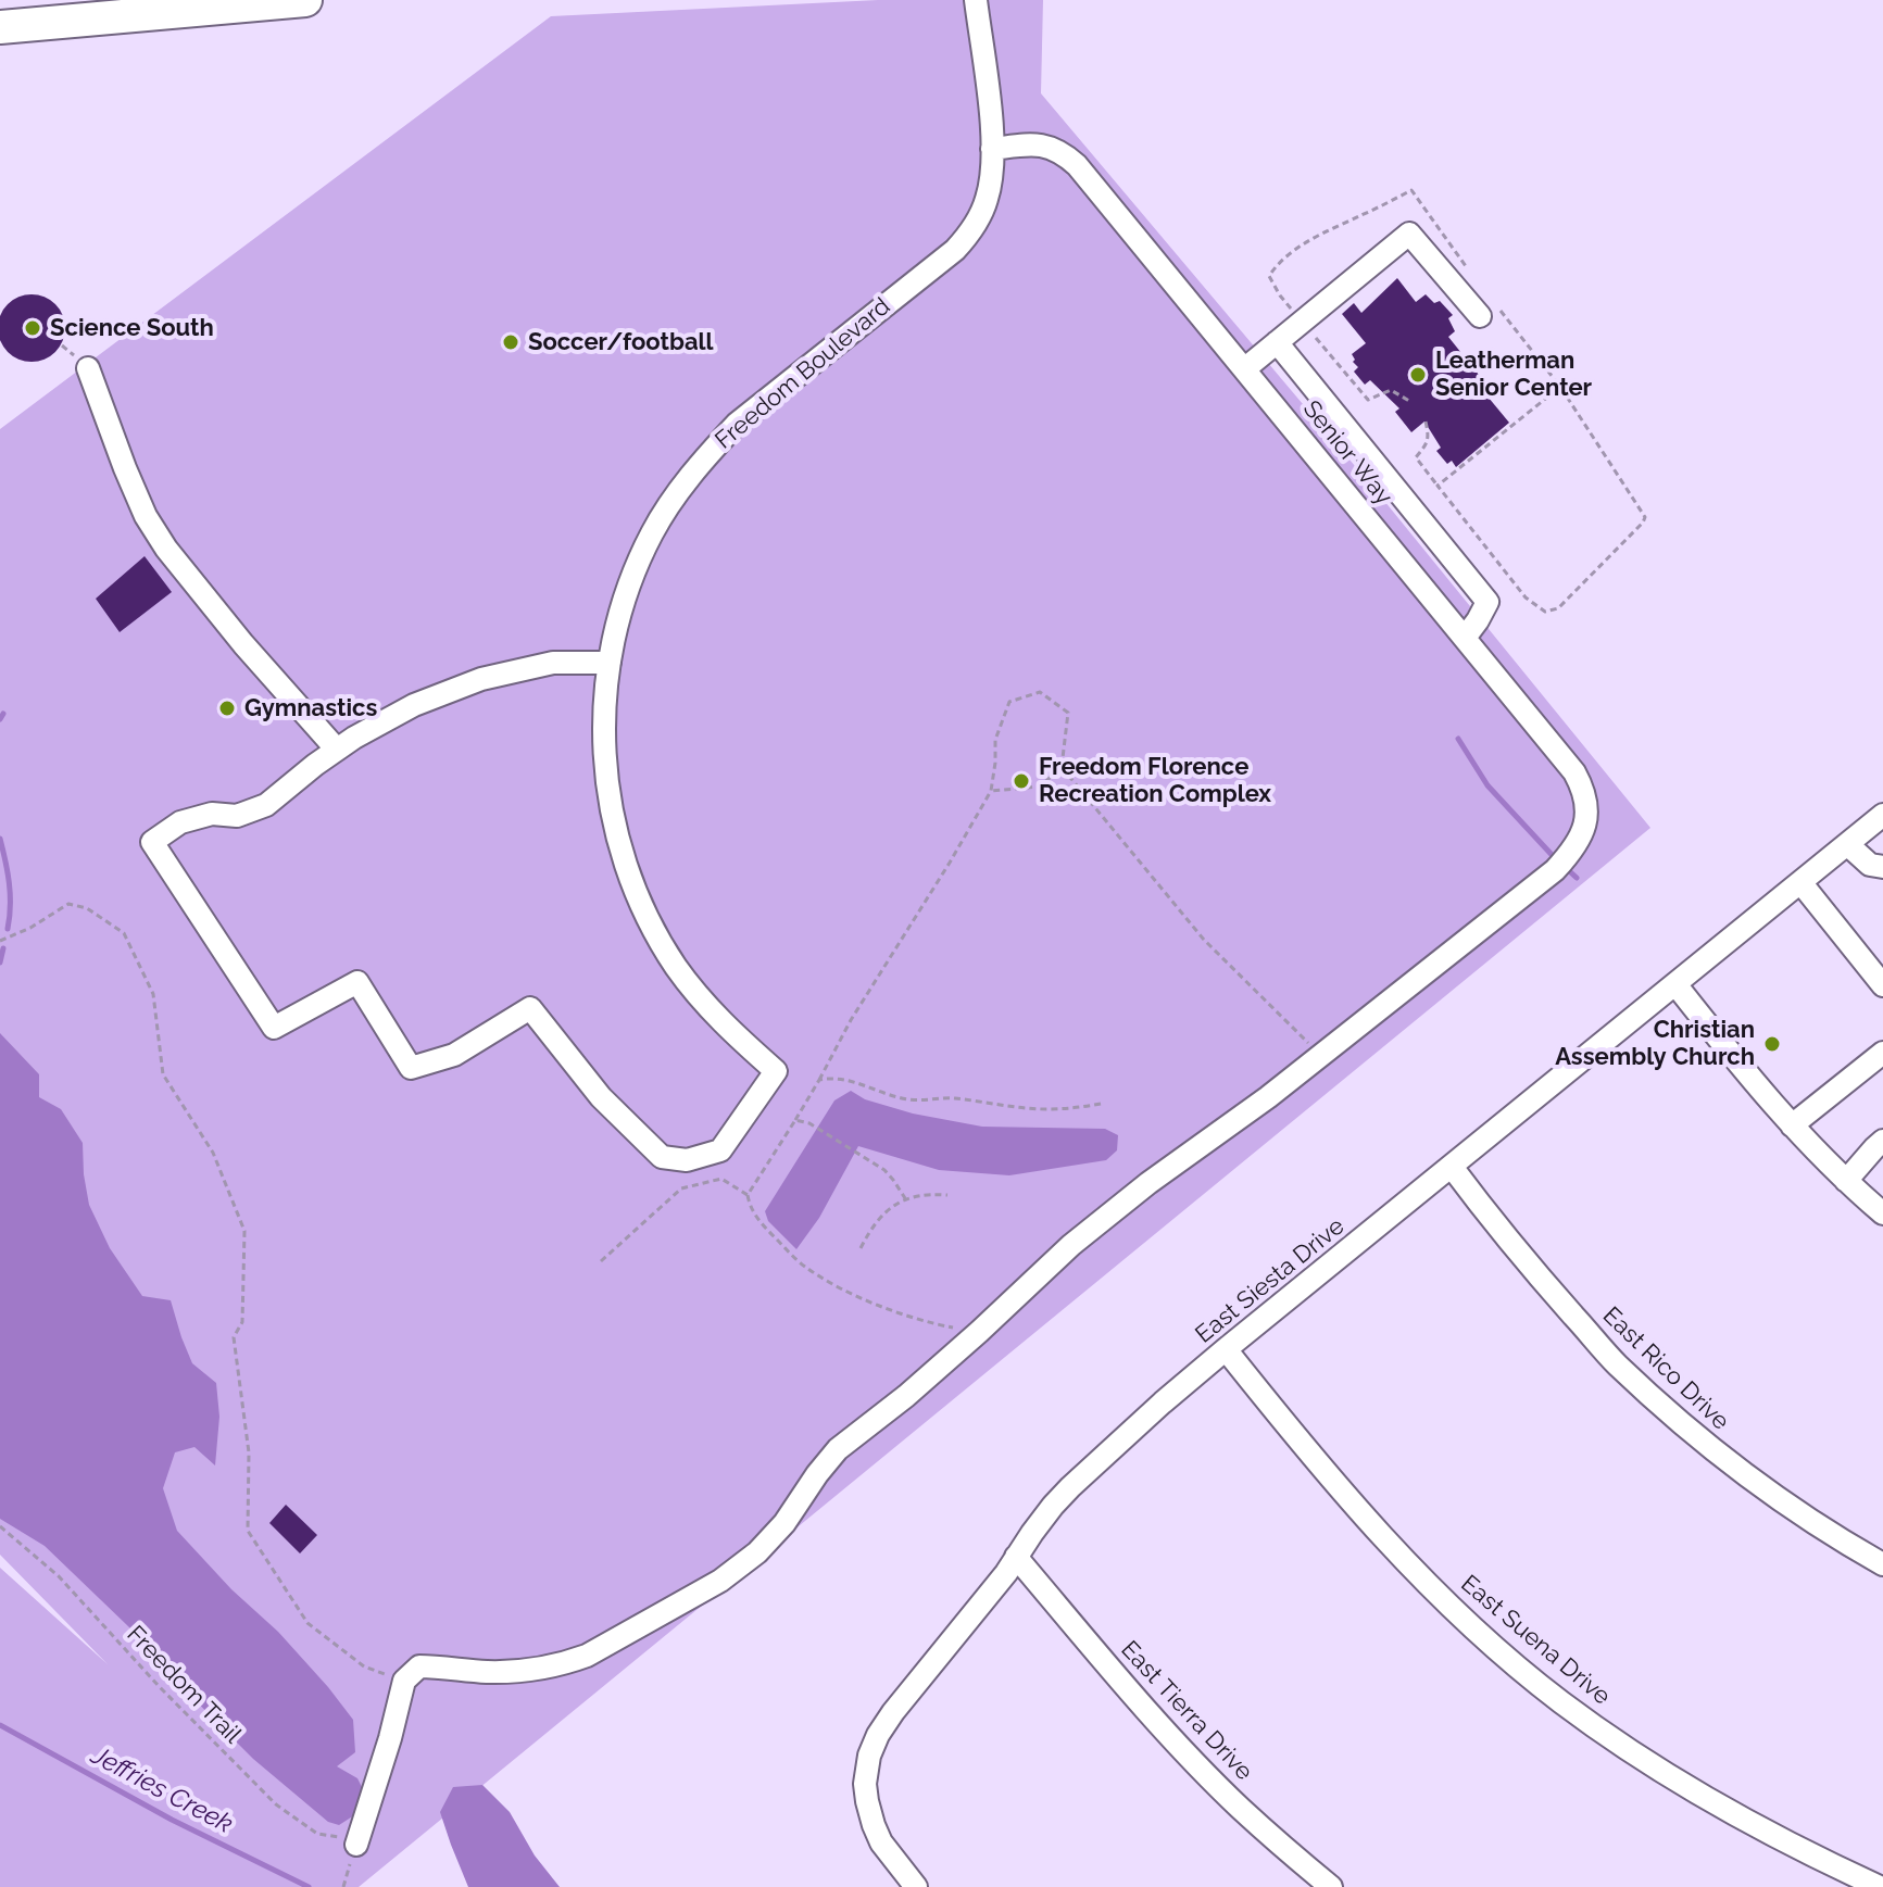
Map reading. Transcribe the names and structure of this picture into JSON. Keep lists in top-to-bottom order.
{
  "streets": {
    "street": [
      "Freedom Boulevard",
      "Senior Way",
      "East Siesta Drive",
      "East Rico Drive",
      "East Suena Drive",
      "East Tierra Drive"
    ],
    "path": ["Freedom Trail"]
  },
  "crossings": [
    ["Freedom Boulevard", "Senior Way"],
    ["East Siesta Drive", "East Rico Drive"],
    ["East Siesta Drive", "East Suena Drive"],
    ["East Siesta Drive", "East Tierra Drive"]
  ],
  "water": ["Jeffries Creek"],
  "places": [
    "Science South",
    "Soccer/football",
    "Leatherman Senior Center",
    "Gymnastics",
    "Freedom Florence Recreation Complex",
    "Christian Assembly Church"
  ]
}
